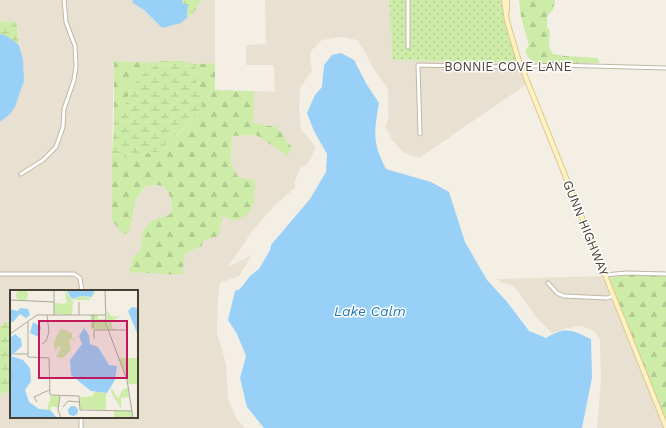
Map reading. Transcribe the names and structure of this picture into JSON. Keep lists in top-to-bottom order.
{
  "streets": {
    "main road": ["GUNN HIGHWAY"],
    "street": ["BONNIE COVE LANE"]
  },
  "crossings": [
    ["BONNIE COVE LANE", "GUNN HIGHWAY"]
  ],
  "water": ["Lake Calm"]
}
